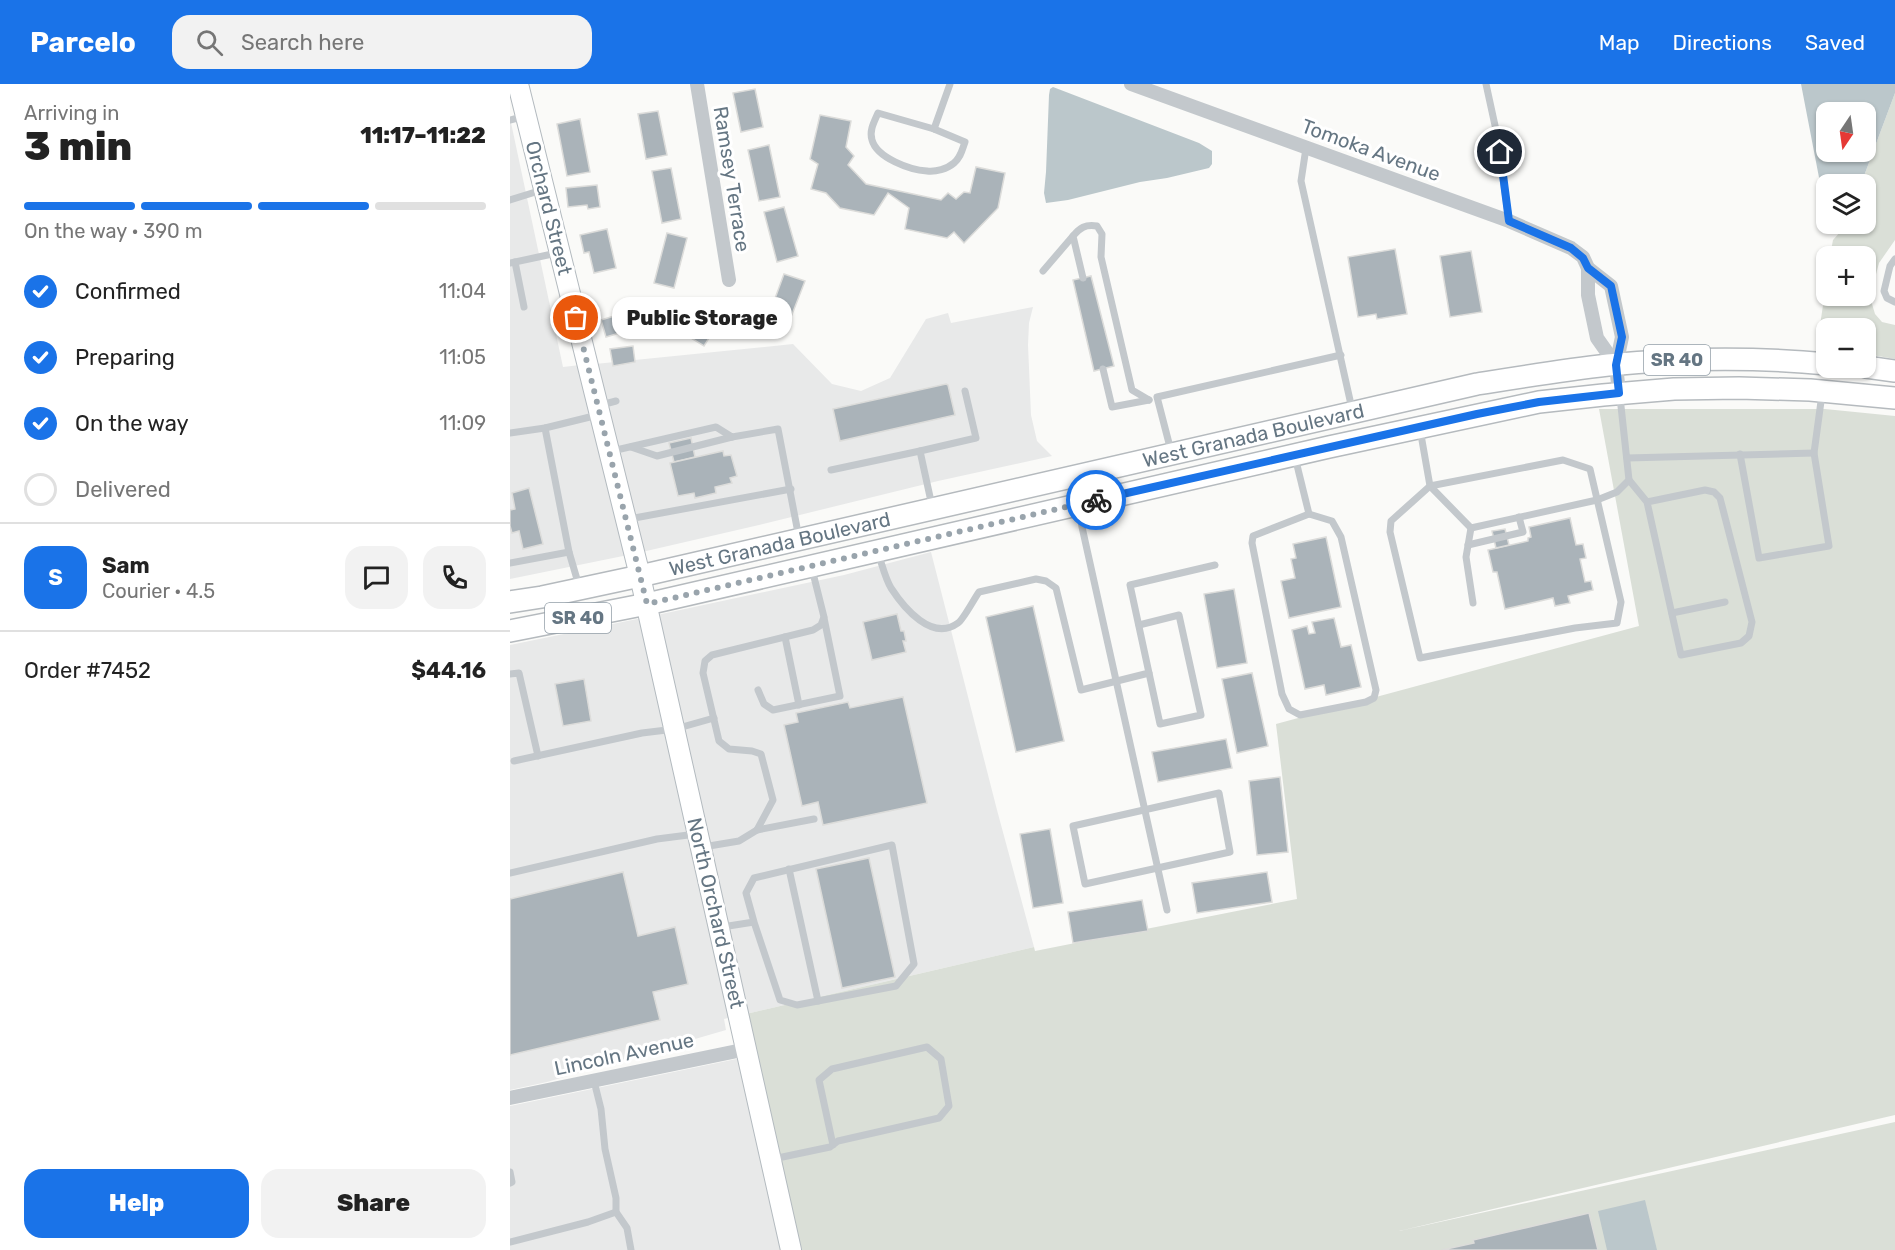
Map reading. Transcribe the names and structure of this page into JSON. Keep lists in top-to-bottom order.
{
  "streets": {
    "main road": ["SR 40", "West Granada Boulevard"],
    "street": [
      "Tomoka Avenue",
      "Ramsey Terrace",
      "Orchard Street",
      "North Orchard Street",
      "Lincoln Avenue"
    ]
  },
  "crossings": [
    ["Tomoka Avenue", "West Granada Boulevard"],
    ["Orchard Street", "West Granada Boulevard"],
    ["Orchard Street", "North Orchard Street"],
    ["West Granada Boulevard", "North Orchard Street"],
    ["North Orchard Street", "Lincoln Avenue"]
  ],
  "places": ["Public Storage"],
  "north": "bottom",
  "page": {
    "header": "Parcelo",
    "search": "Search here",
    "nav": ["Map", "Directions", "Saved"],
    "heading": ["3 min", "Arriving in", "11:17–11:22"],
    "panel": [
      "Sam",
      "Courier · 4.5",
      "Order #7452",
      "$44.16"
    ],
    "map_buttons": ["+", "−"],
    "bar": "On the way · 390 m",
    "list": [
      ["Confirmed", "11:04"],
      ["Preparing", "11:05"],
      ["On the way", "11:09"],
      "Delivered"
    ],
    "bubble": "Public Storage",
    "round": "S",
    "buttons": ["Help", "Share"]
  }
}
